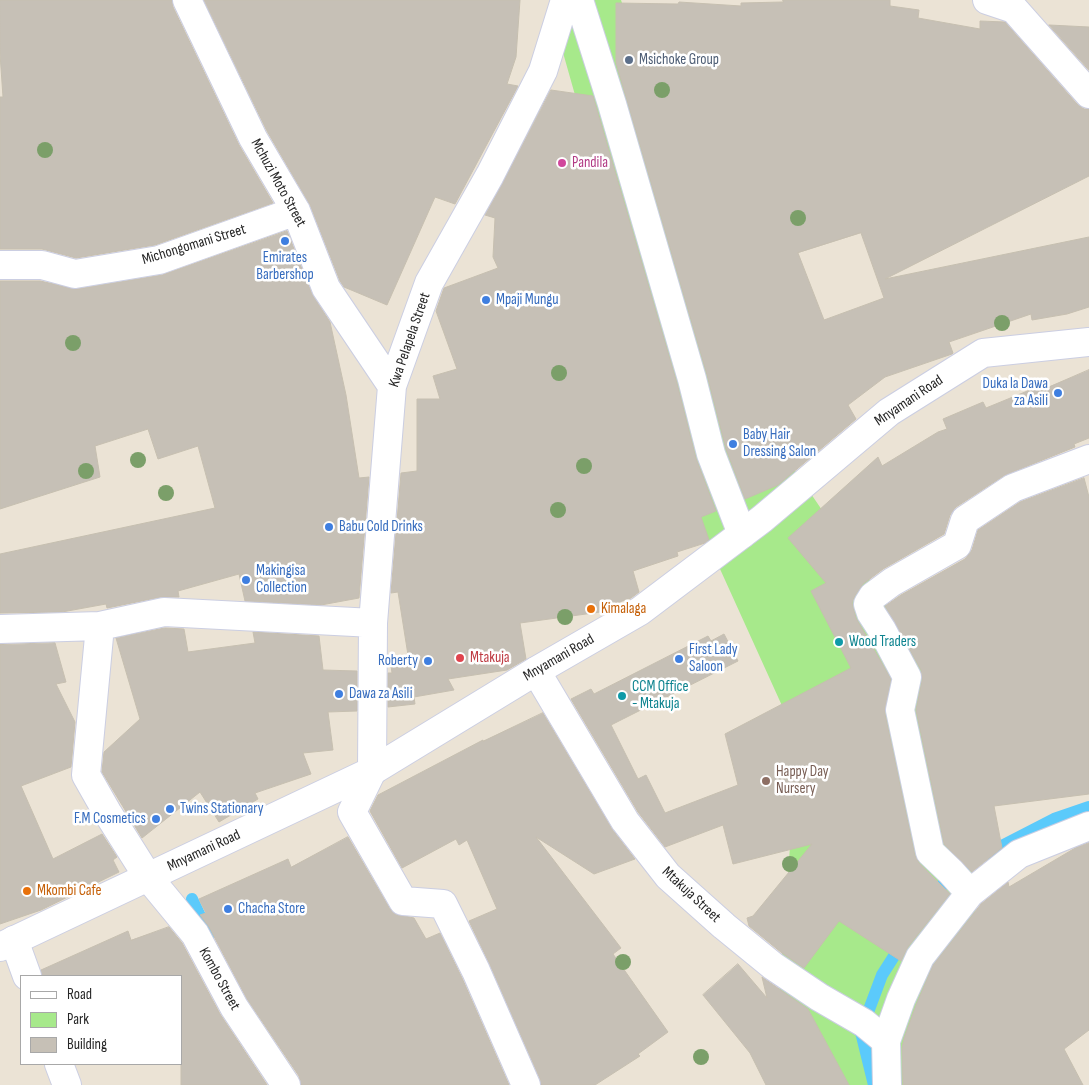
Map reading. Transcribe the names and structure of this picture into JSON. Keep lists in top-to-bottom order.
{
  "streets": {
    "street": [
      "Mchuzi Moto Street",
      "Michongomani Street",
      "Kwa Pelapela Street",
      "Mnyamani Road",
      "Mtakuja Street",
      "Kombo Street"
    ]
  },
  "crossings": [
    ["Mchuzi Moto Street", "Michongomani Street"],
    ["Mchuzi Moto Street", "Kwa Pelapela Street"],
    ["Kwa Pelapela Street", "Mnyamani Road"],
    ["Mnyamani Road", "Mtakuja Street"],
    ["Mnyamani Road", "Kombo Street"]
  ],
  "places": [
    "Msichoke Group",
    "Pandila",
    "Emirates Barbershop",
    "Mpaji Mungu",
    "Duka la Dawa za Asili",
    "Baby Hair Dressing Salon",
    "Babu Cold Drinks",
    "Makingisa Collection",
    "Kimalaga",
    "Wood Traders",
    "Mtakuja",
    "First Lady Saloon",
    "Roberty",
    "Dawa za Asili",
    "CCM Office - Mtakuja",
    "Happy Day Nursery",
    "Twins Stationary",
    "F.M Cosmetics",
    "Mkombi Cafe",
    "Chacha Store"
  ],
  "legend": ["Road", "Park", "Building"]
}
